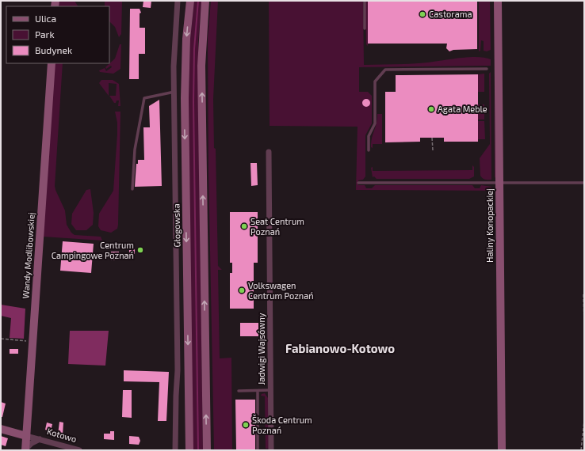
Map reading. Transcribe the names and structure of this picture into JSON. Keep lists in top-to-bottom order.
{
  "streets": {
    "main road": [
      "Głogowska",
      "Haliny Konopackiej",
      "Wandy Modlibowskiej",
      "Kotowo"
    ],
    "street": ["Jadwigi Wajsówny"]
  },
  "crossings": [
    ["Wandy Modlibowskiej", "Kotowo"]
  ],
  "districts": ["Fabianowo-Kotowo"],
  "places": [
    "Castorama",
    "Agata Meble",
    "Seat Centrum Poznań",
    "Centrum Campingowe Poznań",
    "Volkswagen Centrum Poznań",
    "Škoda Centrum Poznań"
  ],
  "legend": ["Ulica", "Park", "Budynek"]
}
